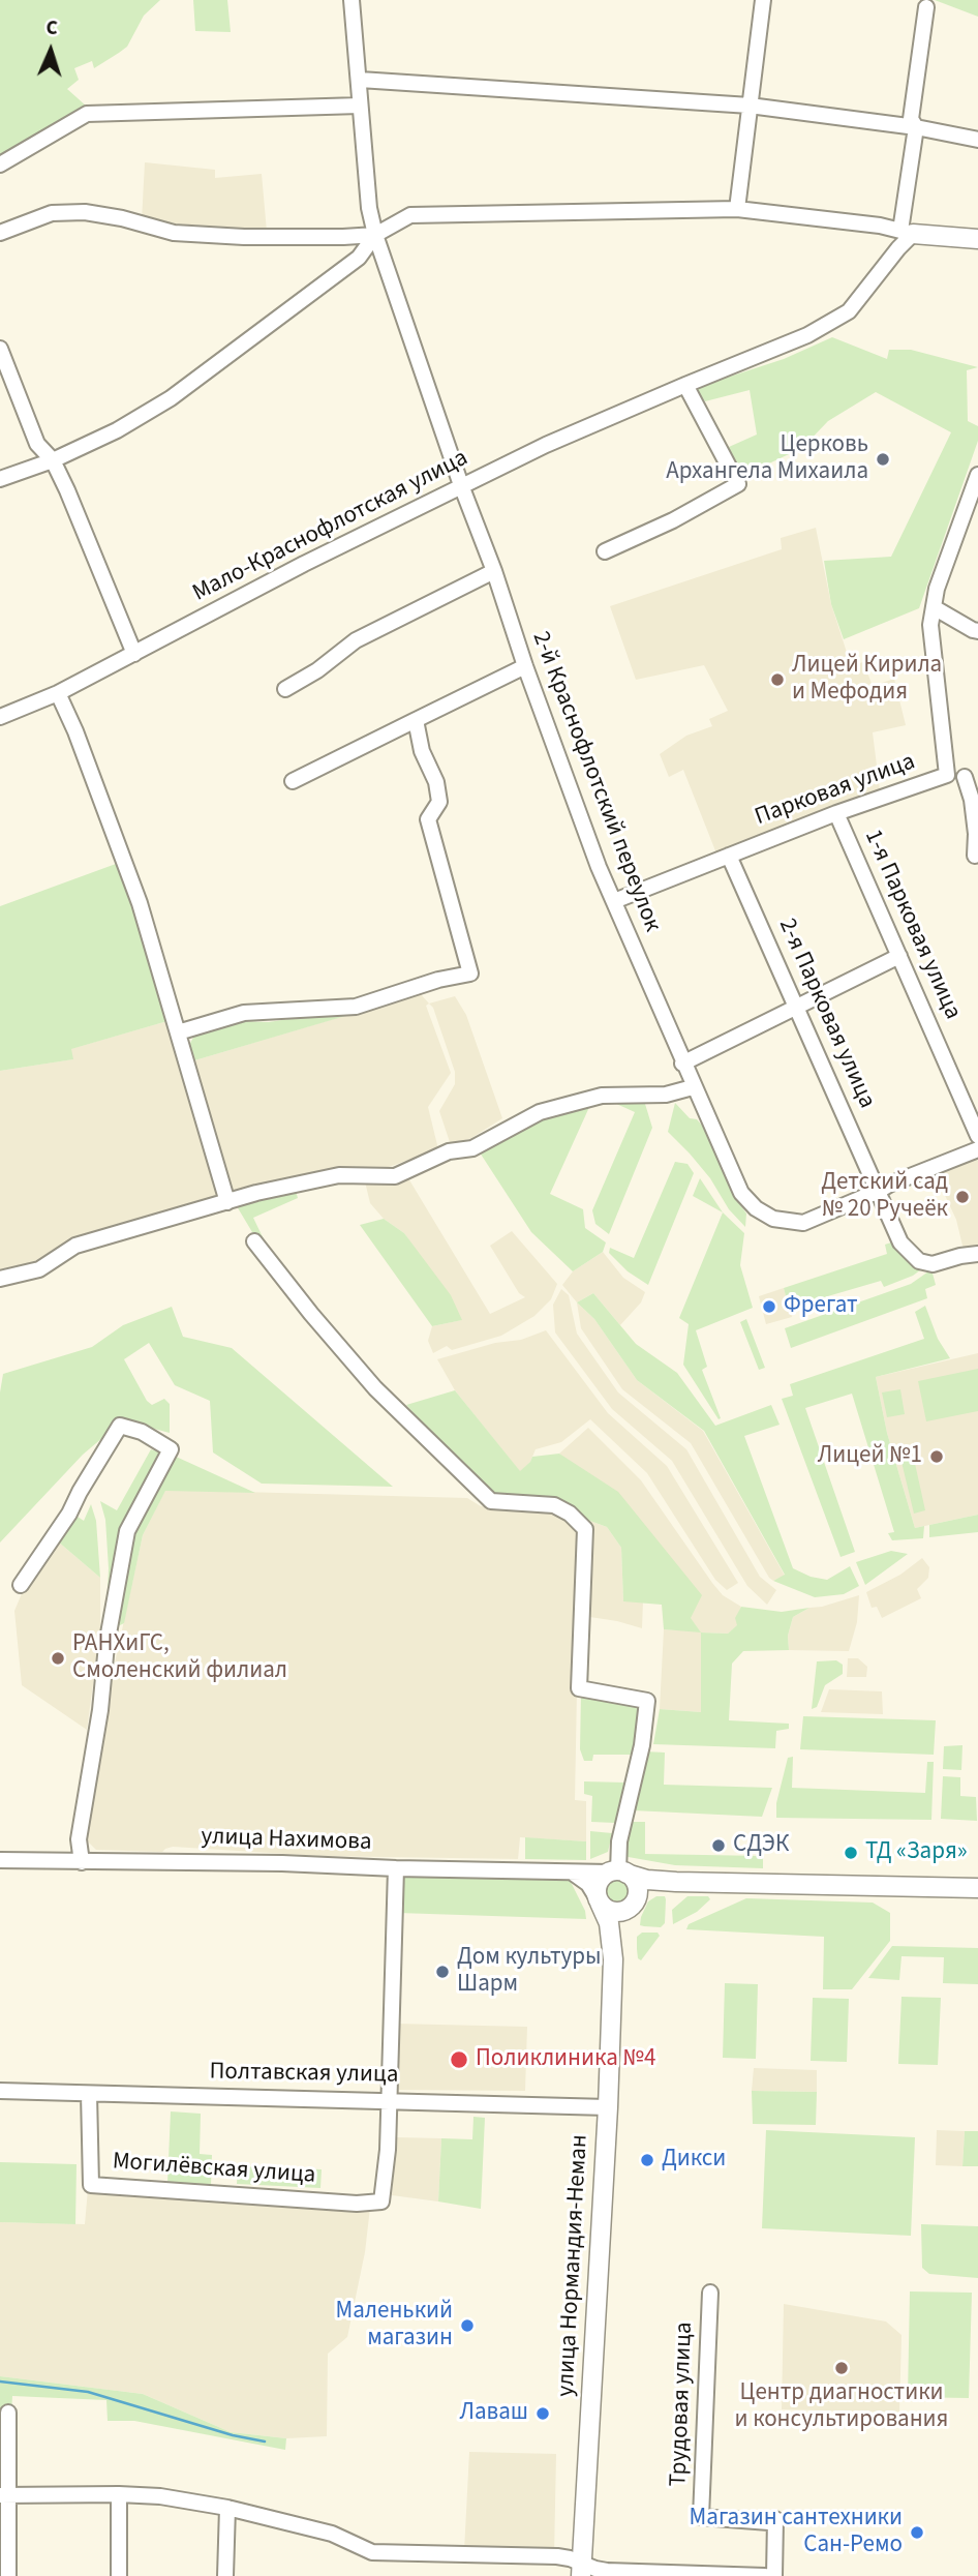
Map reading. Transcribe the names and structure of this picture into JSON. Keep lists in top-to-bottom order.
{
  "streets": {
    "main road": ["улица Нормандия-Неман"],
    "street": [
      "Мало-Краснофлотская улица",
      "2-й Краснофлотский переулок",
      "Парковая улица",
      "1-я Парковая улица",
      "2-я Парковая улица",
      "улица Нахимова",
      "Полтавская улица",
      "Могилёвская улица",
      "Трудовая улица"
    ]
  },
  "crossings": [
    ["Мало-Краснофлотская улица", "2-й Краснофлотский переулок"],
    ["2-й Краснофлотский переулок", "Парковая улица"],
    ["2-й Краснофлотский переулок", "2-я Парковая улица"],
    ["Парковая улица", "1-я Парковая улица"],
    ["Парковая улица", "2-я Парковая улица"],
    ["Полтавская улица", "Могилёвская улица"],
    ["Полтавская улица", "улица Нормандия-Неман"]
  ],
  "places": [
    "Церковь Архангела Михаила",
    "Лицей Кирила и Мефодия",
    "Детский сад № 20 Ручеёк",
    "Фрегат",
    "Лицей №1",
    "РАНХиГС, Смоленский филиал",
    "СДЭК",
    "ТД «Заря»",
    "Дом культуры Шарм",
    "Поликлиника №4",
    "Дикси",
    "Маленький магазин",
    "Центр диагностики и консультирования",
    "Лаваш",
    "Магазин сантехники Сан-Ремо"
  ],
  "north": "top"
}
